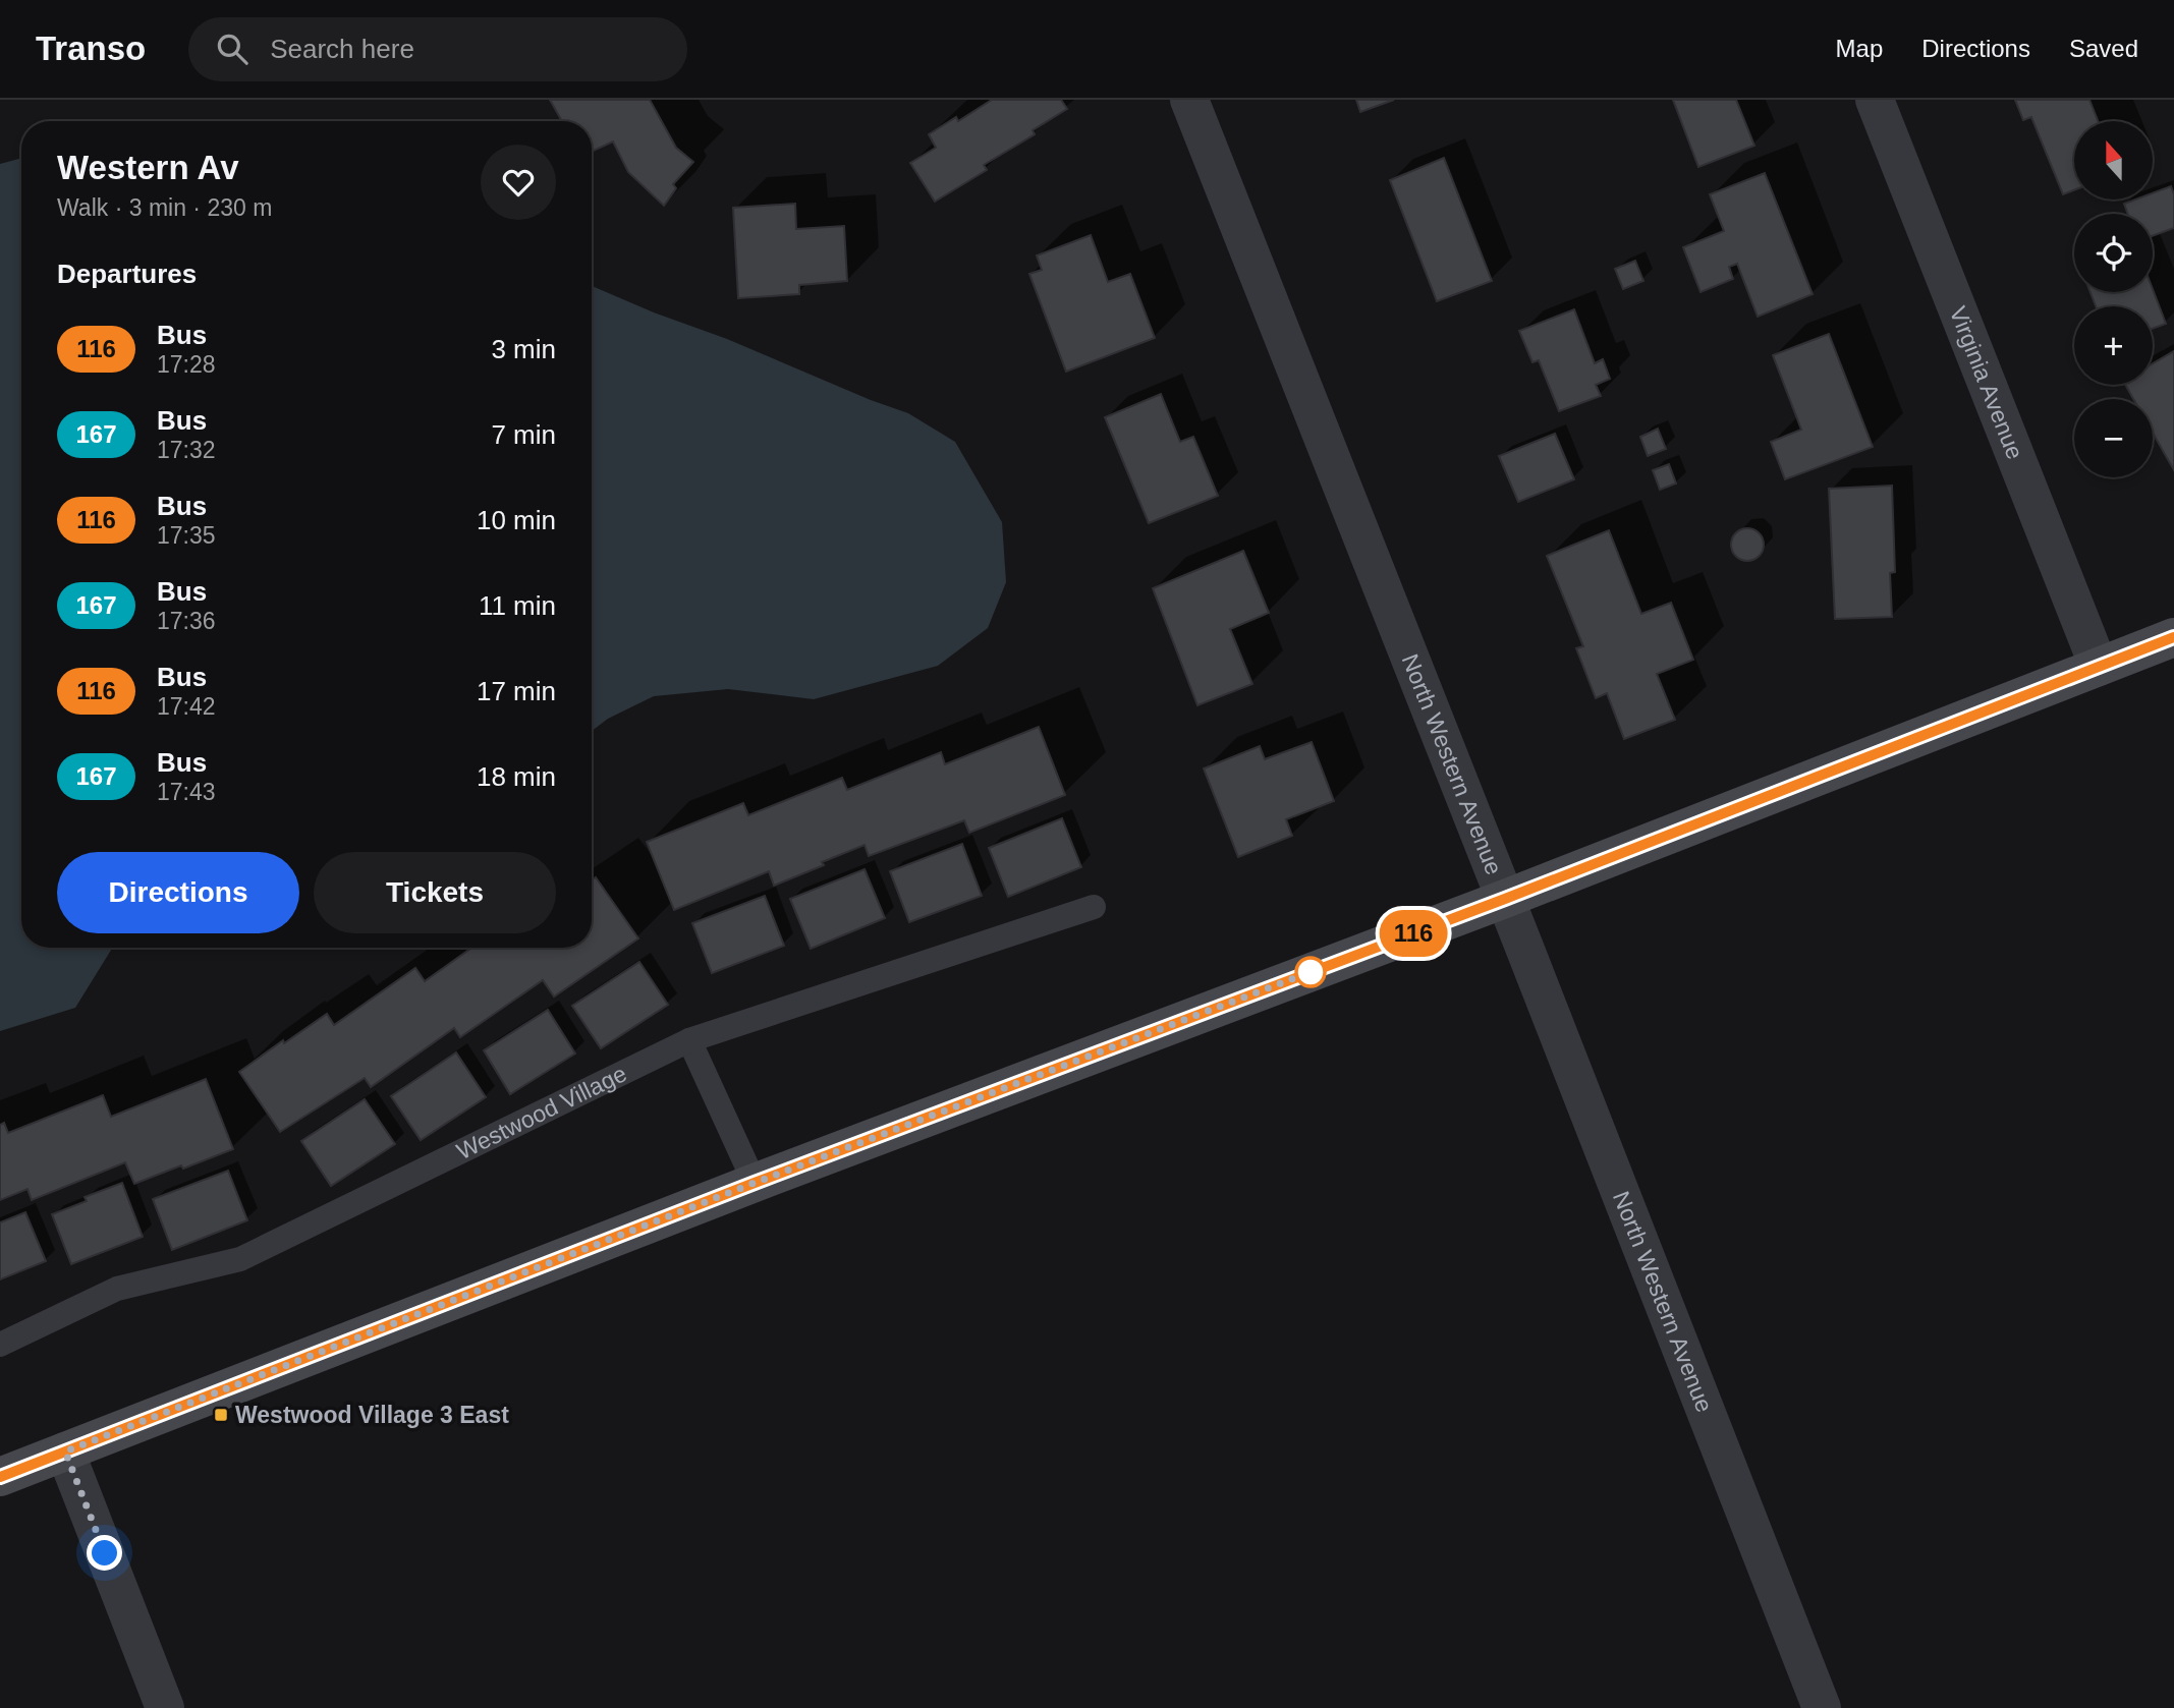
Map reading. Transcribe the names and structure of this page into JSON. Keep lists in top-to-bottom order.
{
  "streets": {
    "street": ["Virginia Avenue", "North Western Avenue"],
    "lane": ["Westwood Village"]
  },
  "places": {
    "transit": ["Westwood Village 3 East"]
  },
  "lines": ["bus line 116"],
  "north": "top",
  "page": {
    "header": "Transo",
    "search": "Search here",
    "nav": ["Map", "Directions", "Saved"],
    "on_map": "116",
    "map_buttons": ["+", "−"],
    "heading": [
      ["Western Av", "Walk · 3 min · 230 m"],
      "Departures"
    ],
    "list": [
      {
        "mark": "116",
        "name": "Bus",
        "note": "17:28",
        "value": "3 min"
      },
      {
        "mark": "167",
        "name": "Bus",
        "note": "17:32",
        "value": "7 min"
      },
      {
        "mark": "116",
        "name": "Bus",
        "note": "17:35",
        "value": "10 min"
      },
      {
        "mark": "167",
        "name": "Bus",
        "note": "17:36",
        "value": "11 min"
      },
      {
        "mark": "116",
        "name": "Bus",
        "note": "17:42",
        "value": "17 min"
      },
      {
        "mark": "167",
        "name": "Bus",
        "note": "17:43",
        "value": "18 min"
      }
    ],
    "buttons": ["Directions", "Tickets"]
  }
}
